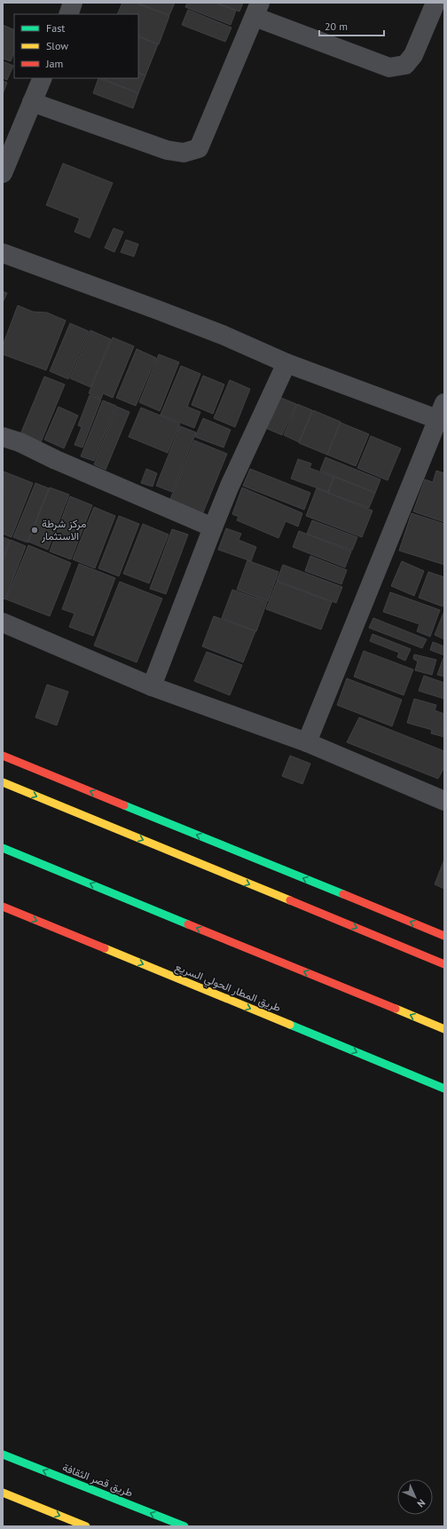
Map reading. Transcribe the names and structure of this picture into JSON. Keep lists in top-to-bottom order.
{
  "streets": {
    "main road": ["طريق المطار الحولي السريع", "طريق قصر الثقافة"]
  },
  "places": ["مركز شرطة الاستثمار"],
  "legend": ["Fast", "Slow", "Jam"],
  "scale_bar": "20 m",
  "north": "bottom right"
}
